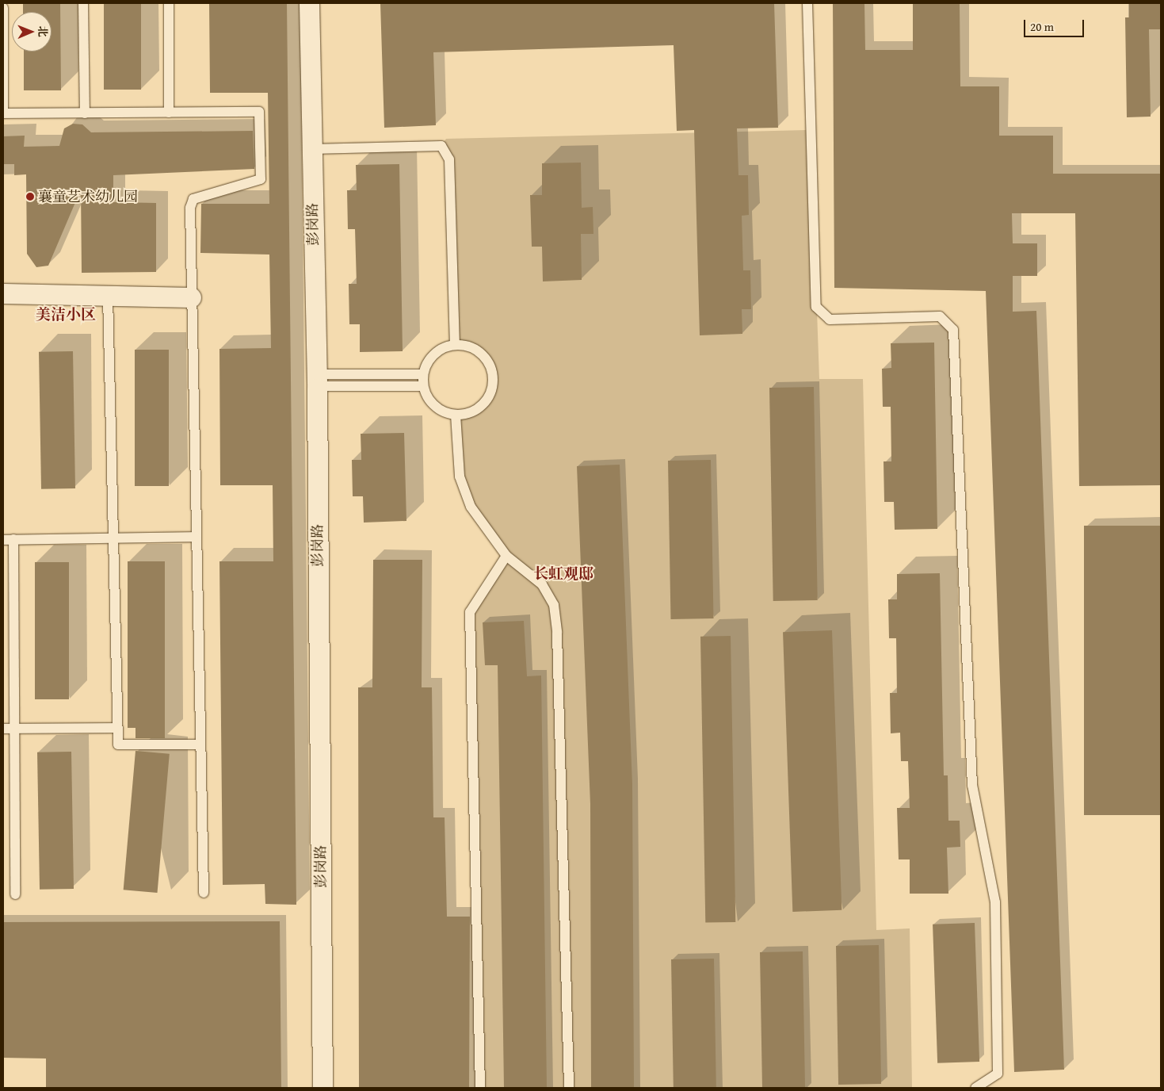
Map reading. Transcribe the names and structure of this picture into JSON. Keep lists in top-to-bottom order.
{
  "streets": {
    "street": ["彭岗路"]
  },
  "districts": ["美洁小区", "长虹观邸"],
  "places": ["襄童艺术幼儿园"],
  "scale_bar": "20 m",
  "north": "right"
}
